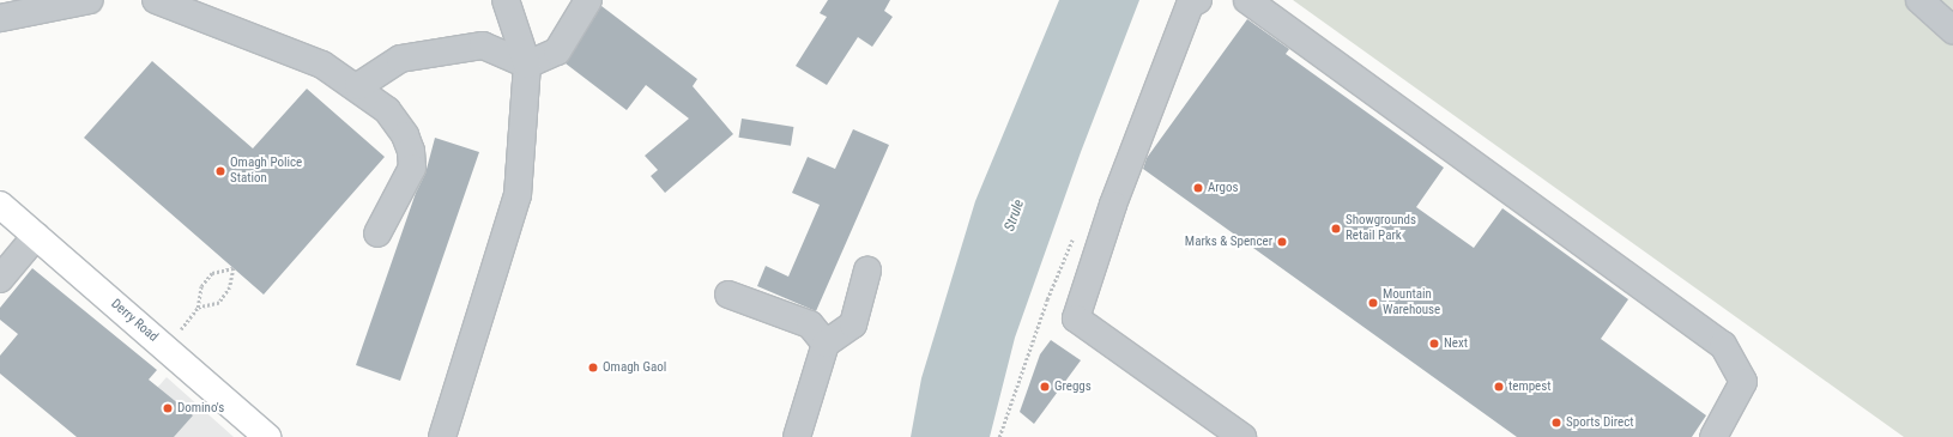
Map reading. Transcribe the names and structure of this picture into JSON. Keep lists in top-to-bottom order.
{
  "streets": {
    "main road": ["Derry Road"]
  },
  "water": ["Strule"],
  "places": [
    "Omagh Police Station",
    "Argos",
    "Showgrounds Retail Park",
    "Marks & Spencer",
    "Mountain Warehouse",
    "Next",
    "Omagh Gaol",
    "Greggs",
    "tempest",
    "Domino's",
    "Sports Direct"
  ]
}
